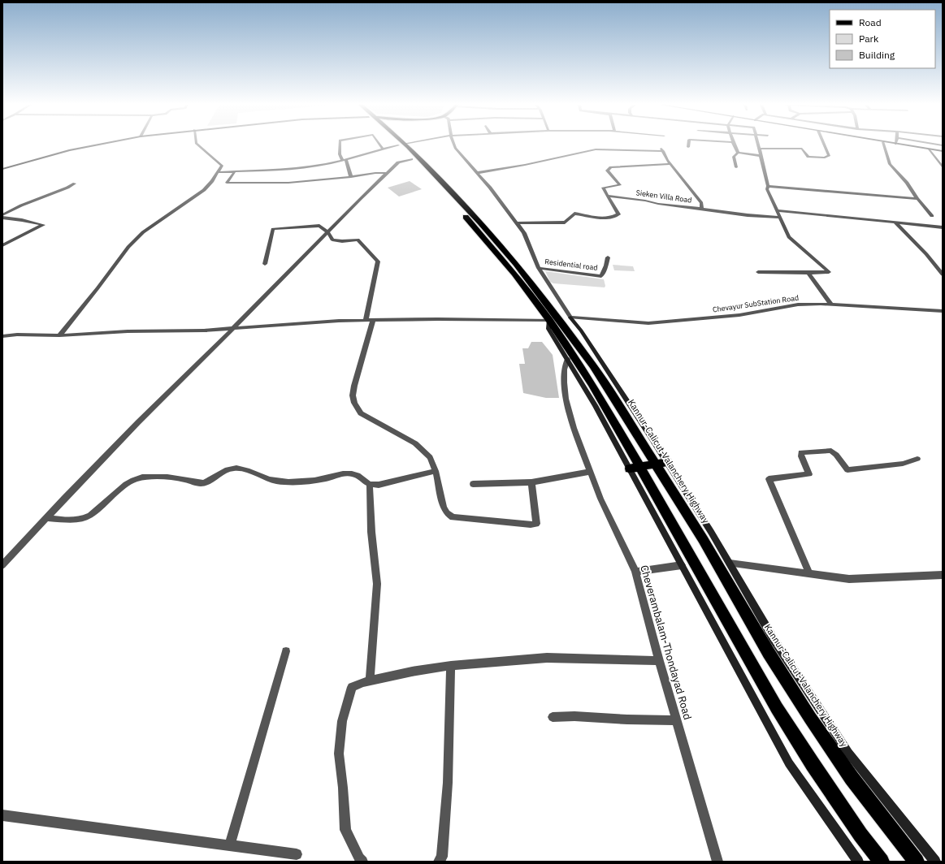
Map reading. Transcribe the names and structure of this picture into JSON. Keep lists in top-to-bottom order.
{
  "streets": {
    "highway": ["Kannur-Calicut-Valanchery Highway"],
    "street": [
      "Sieken Villa Road",
      "Residential road",
      "Chevayur SubStation Road",
      "Cheverambalam-Thondayad Road"
    ]
  },
  "legend": ["Road", "Park", "Building"]
}
